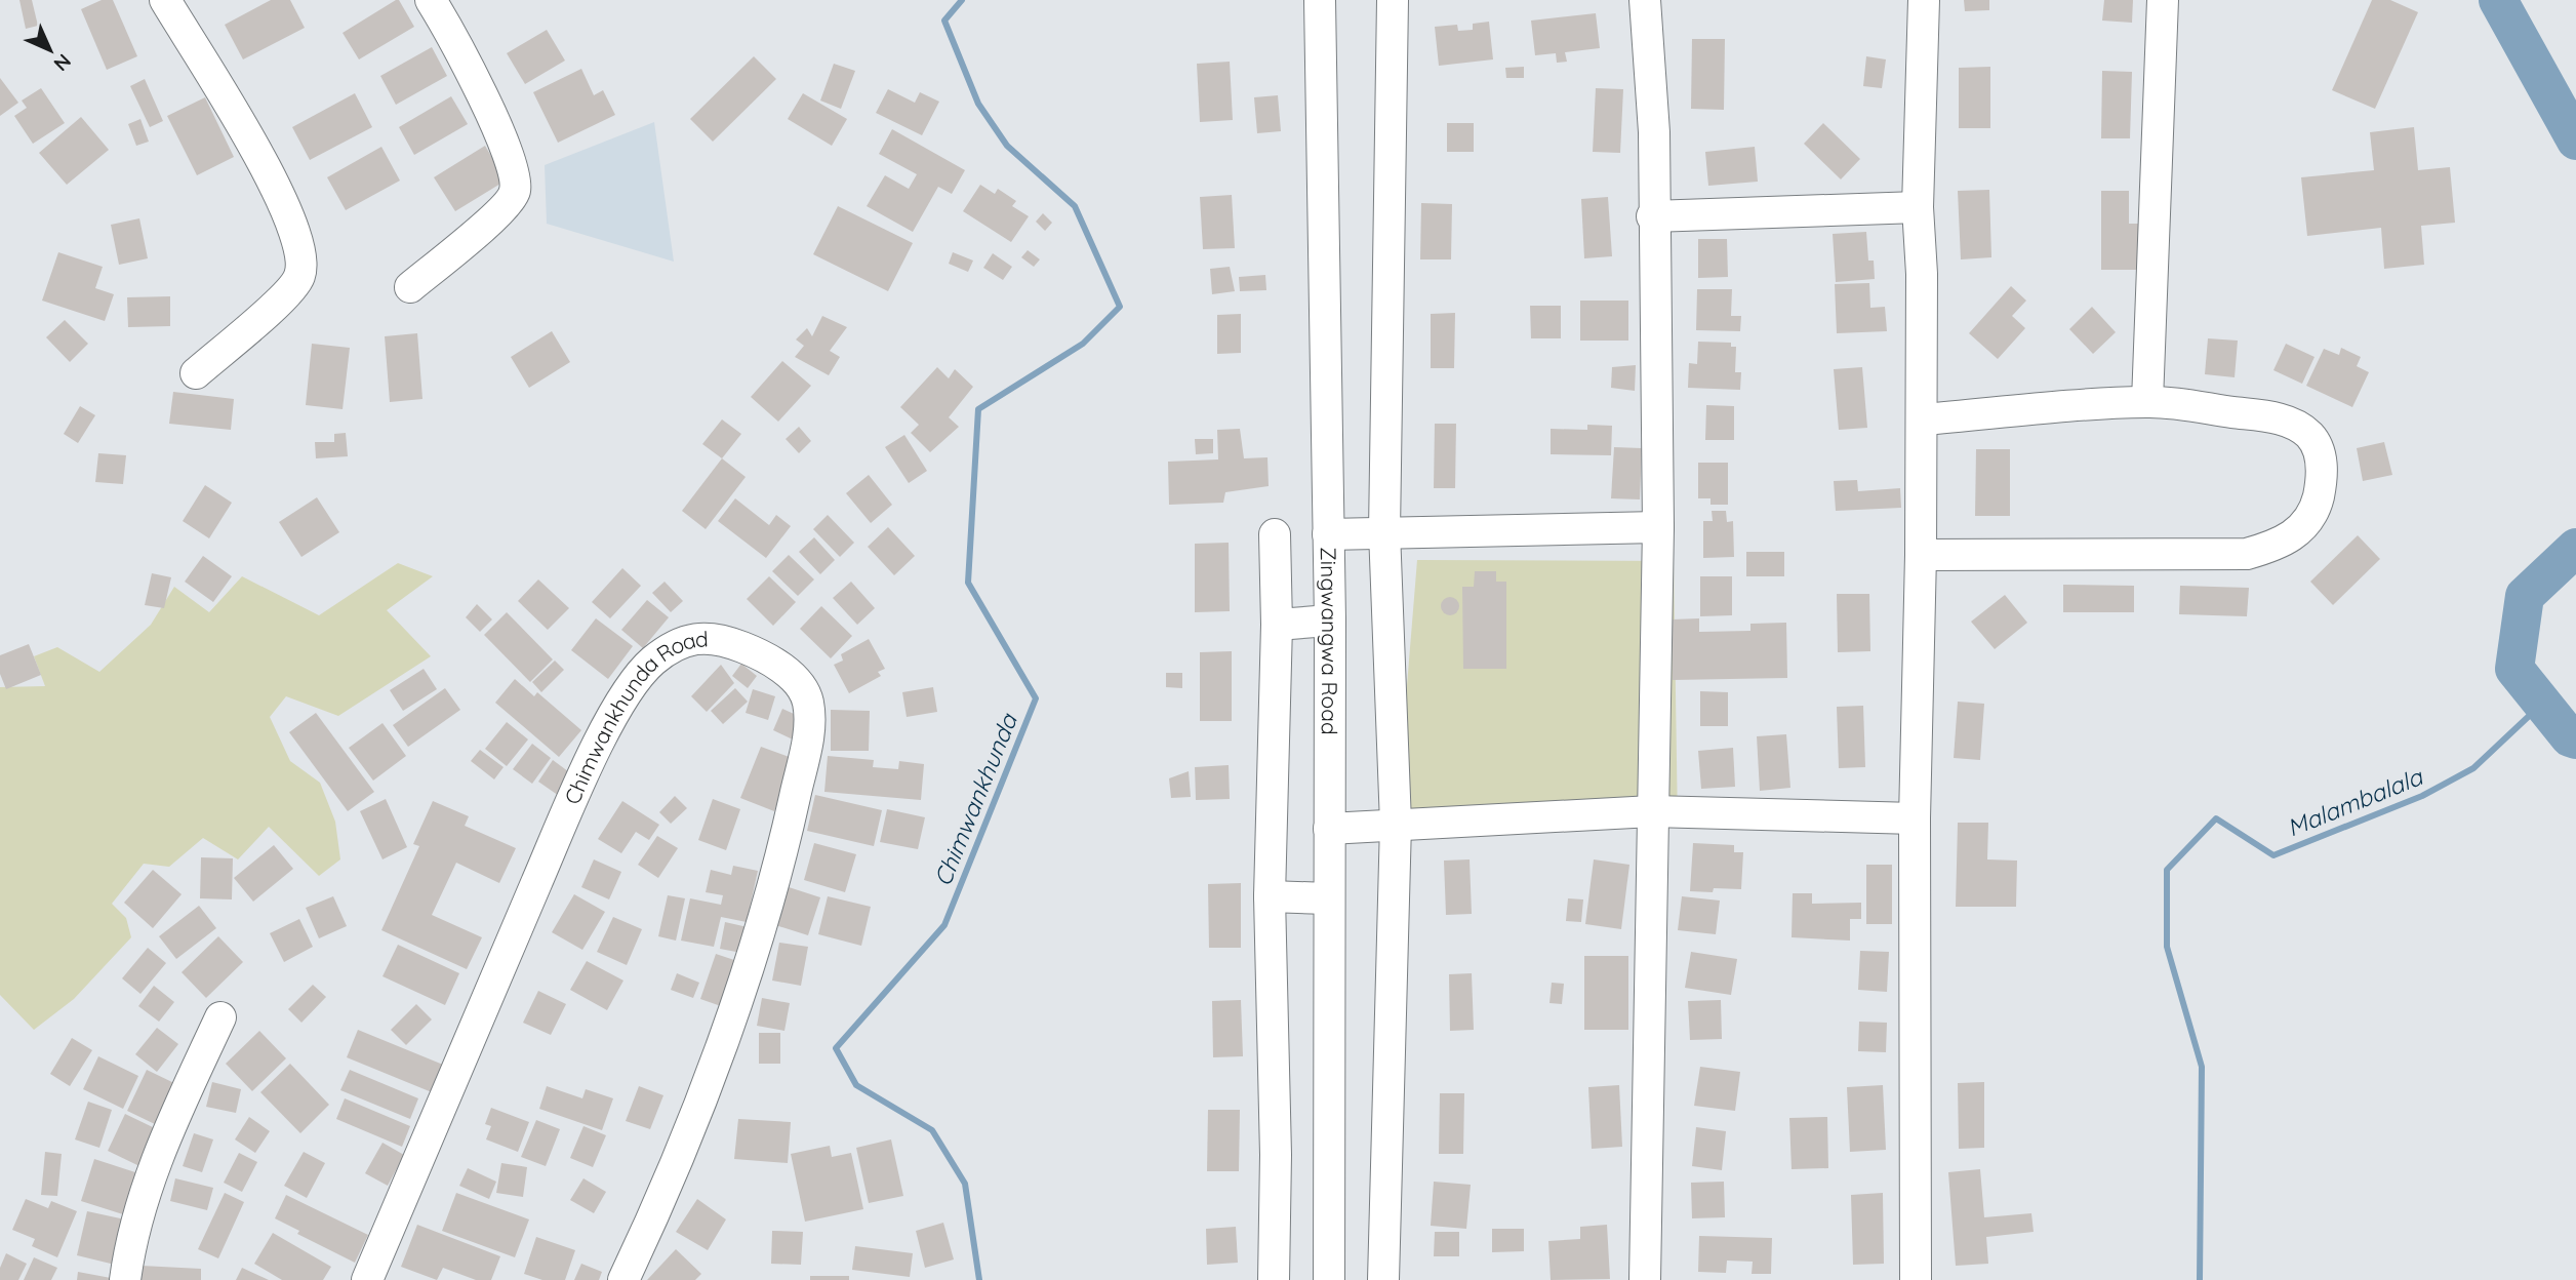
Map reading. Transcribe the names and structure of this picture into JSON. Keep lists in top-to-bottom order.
{
  "streets": {
    "street": ["Zingwangwa Road", "Chimwankhunda Road"]
  },
  "water": ["Chimwankhunda", "Malambalala"],
  "north": "bottom right"
}
